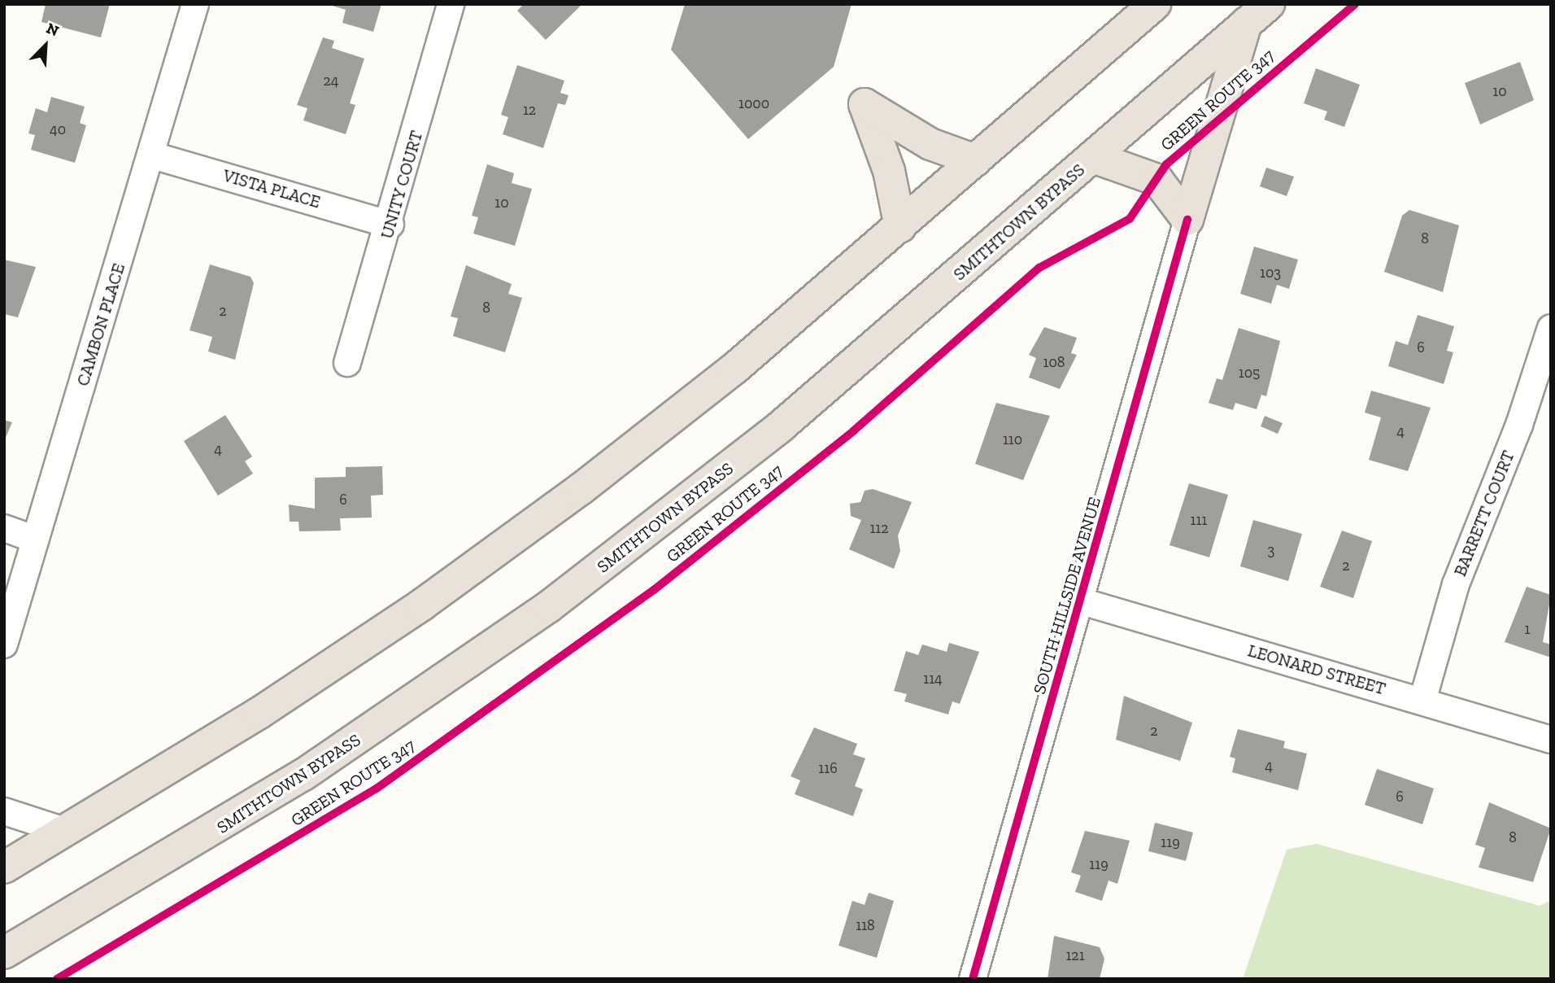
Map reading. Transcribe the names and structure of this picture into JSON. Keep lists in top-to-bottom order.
{
  "streets": {
    "highway": ["SMITHTOWN BYPASS"],
    "street": [
      "UNITY COURT",
      "VISTA PLACE",
      "CAMBON PLACE",
      "BARRETT COURT",
      "SOUTH HILLSIDE AVENUE",
      "LEONARD STREET"
    ],
    "cycle path": ["GREEN ROUTE 347"]
  },
  "crossings": [
    ["UNITY COURT", "VISTA PLACE"],
    ["VISTA PLACE", "CAMBON PLACE"],
    ["BARRETT COURT", "LEONARD STREET"],
    ["SOUTH HILLSIDE AVENUE", "LEONARD STREET"]
  ],
  "house_numbers": [
    "24",
    "10",
    "1000",
    "12",
    "40",
    "10",
    "8",
    "103",
    "8",
    "2",
    "6",
    "108",
    "105",
    "4",
    "110",
    "4",
    "6",
    "111",
    "112",
    "3",
    "2",
    "1",
    "114",
    "2",
    "4",
    "116",
    "6",
    "8",
    "119",
    "119",
    "118",
    "121"
  ],
  "north": "top right"
}
